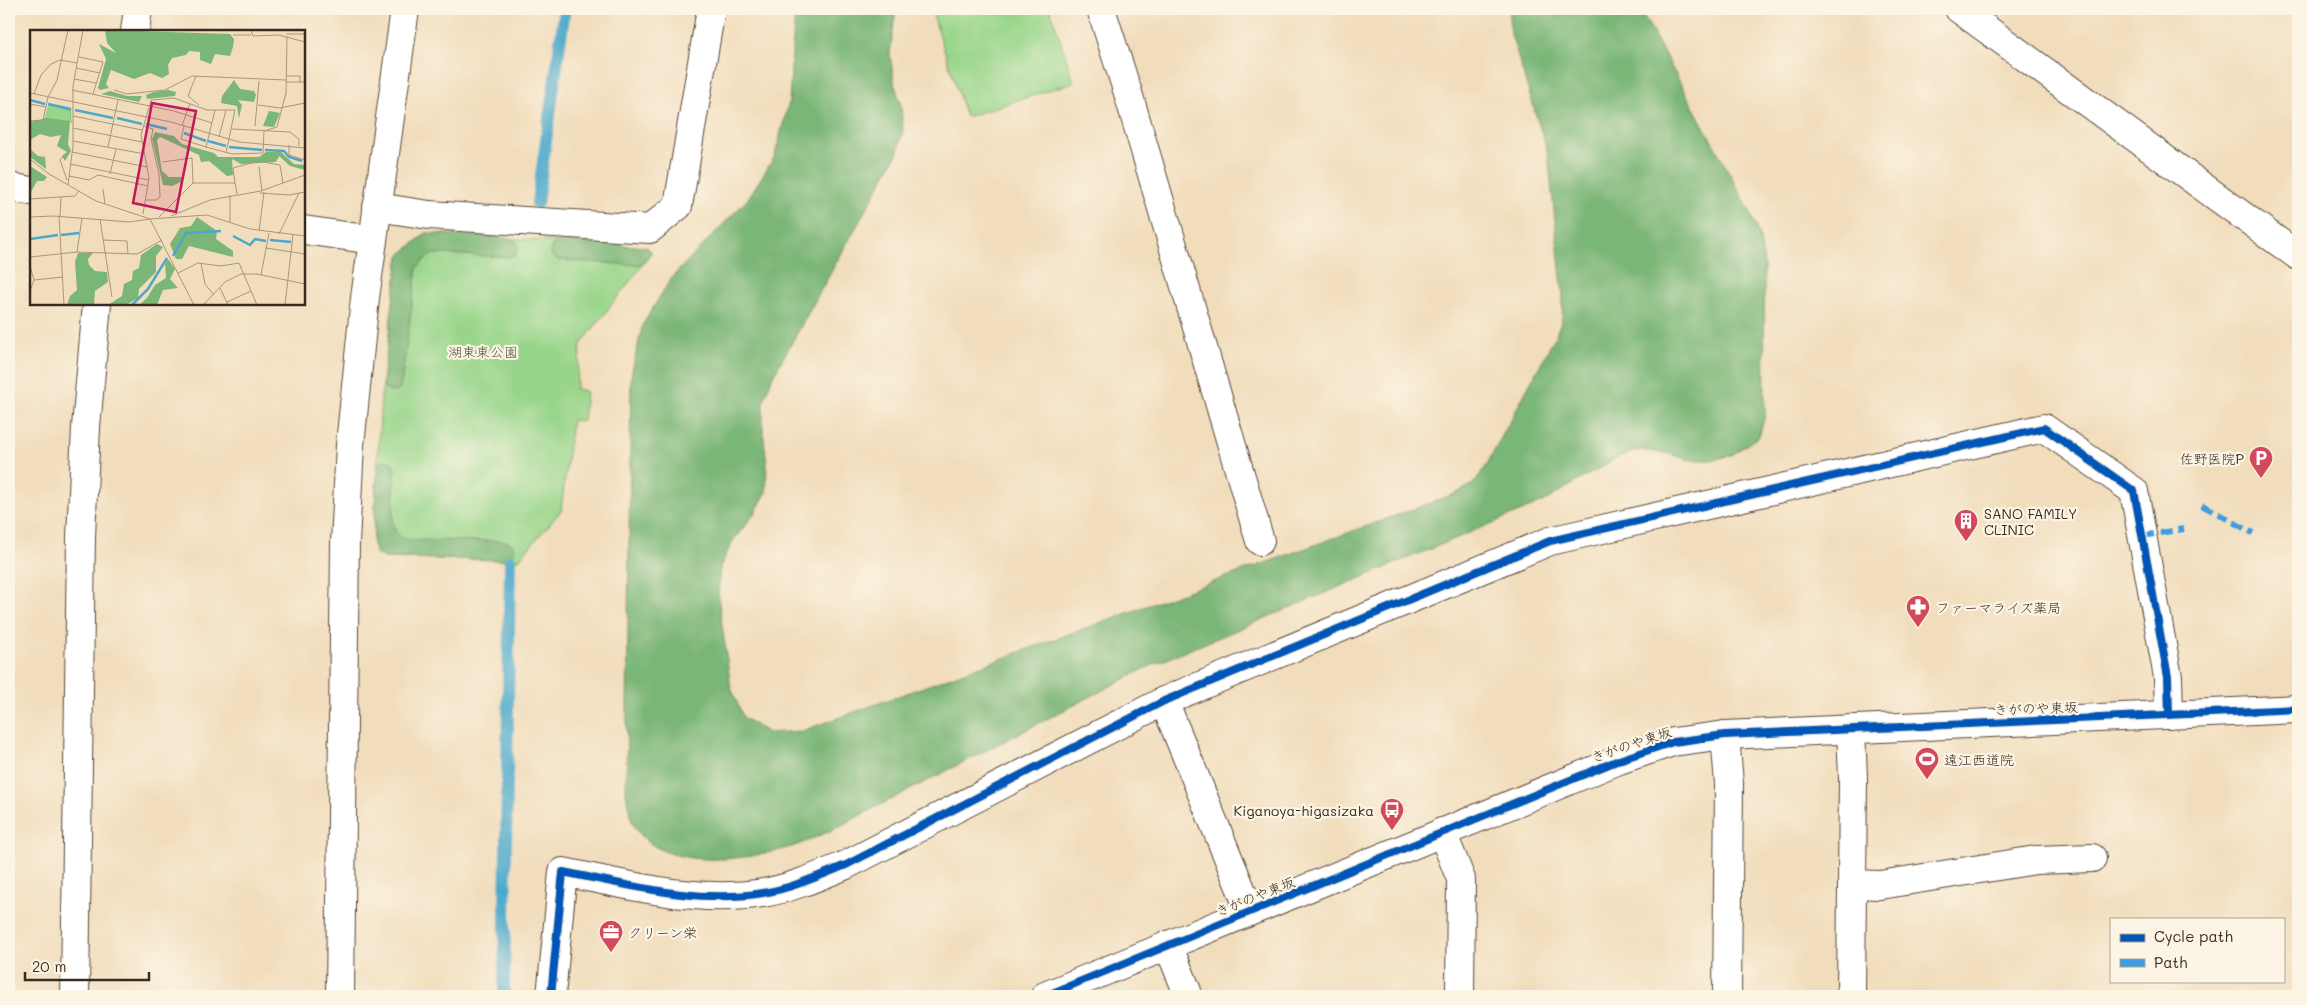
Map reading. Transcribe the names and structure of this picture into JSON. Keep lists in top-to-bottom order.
{
  "streets": {
    "street": ["きがのや東坂"]
  },
  "parks": ["湖東東公園"],
  "places": {
    "parking": ["佐野医院P"],
    "building": ["SANO FAMILY CLINIC"],
    "pharmacy": ["ファーマライズ薬局"],
    "sports": ["遠江西道院"],
    "bus stop": ["Kiganoya-higasizaka"],
    "office": ["クリーン栄"]
  },
  "legend": ["Cycle path", "Path"],
  "scale_bar": "20 m"
}
